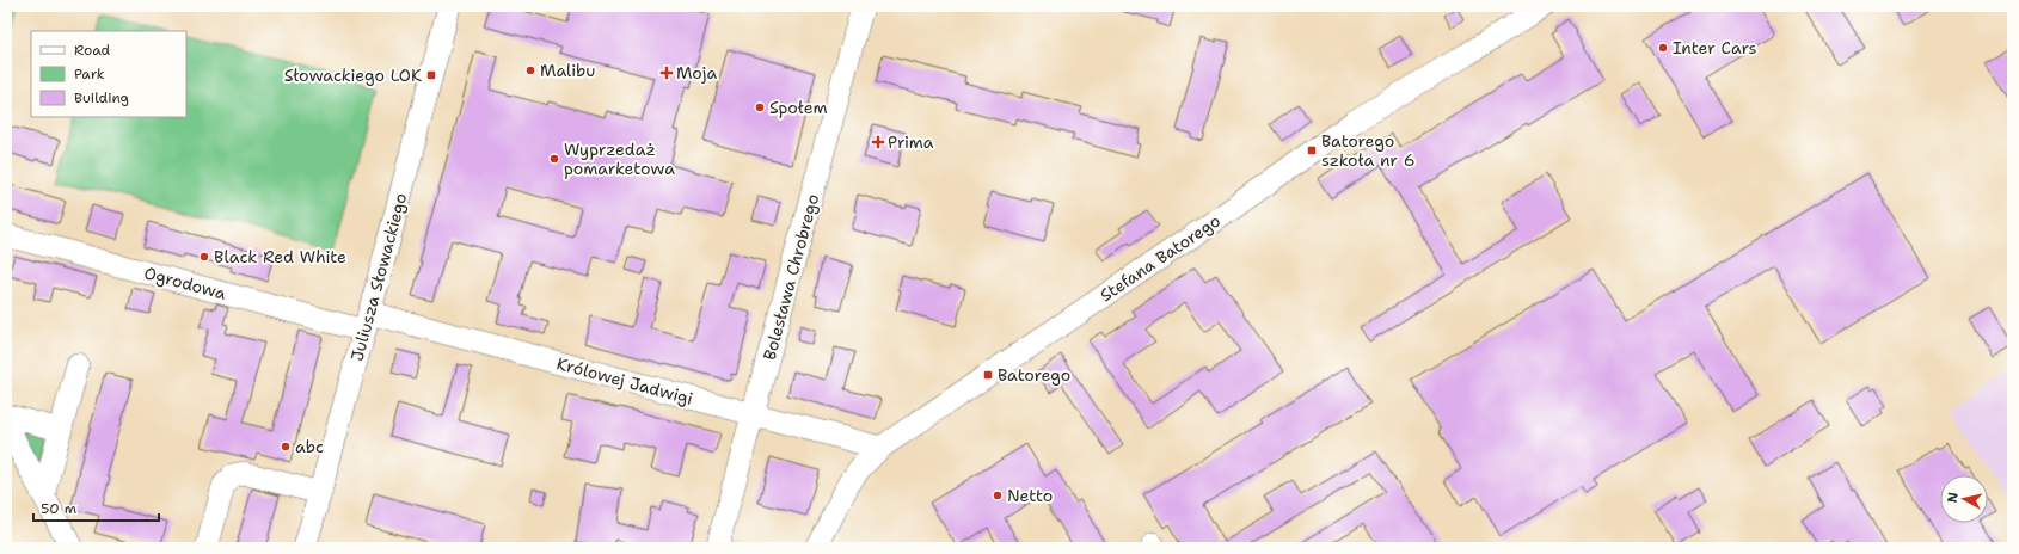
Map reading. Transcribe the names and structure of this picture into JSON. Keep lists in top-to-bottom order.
{
  "streets": {
    "street": [
      "Stefana Batorego",
      "Juliusza Słowackiego",
      "Bolesława Chrobrego",
      "Ogrodowa",
      "Królowej Jadwigi"
    ]
  },
  "crossings": [
    ["Stefana Batorego", "Królowej Jadwigi"],
    ["Juliusza Słowackiego", "Ogrodowa"],
    ["Juliusza Słowackiego", "Królowej Jadwigi"],
    ["Bolesława Chrobrego", "Królowej Jadwigi"],
    ["Ogrodowa", "Królowej Jadwigi"]
  ],
  "places": {
    "other": [
      "Inter Cars",
      "Malibu",
      "Społem",
      "Wyprzedaż pomarketowa",
      "Black Red White",
      "abc",
      "Netto"
    ],
    "health": ["Moja", "Prima"],
    "transit": ["Słowackiego LOK", "Batorego szkoła nr 6", "Batorego"]
  },
  "legend": ["Road", "Park", "Building"],
  "scale_bar": "50 m",
  "north": "left"
}
